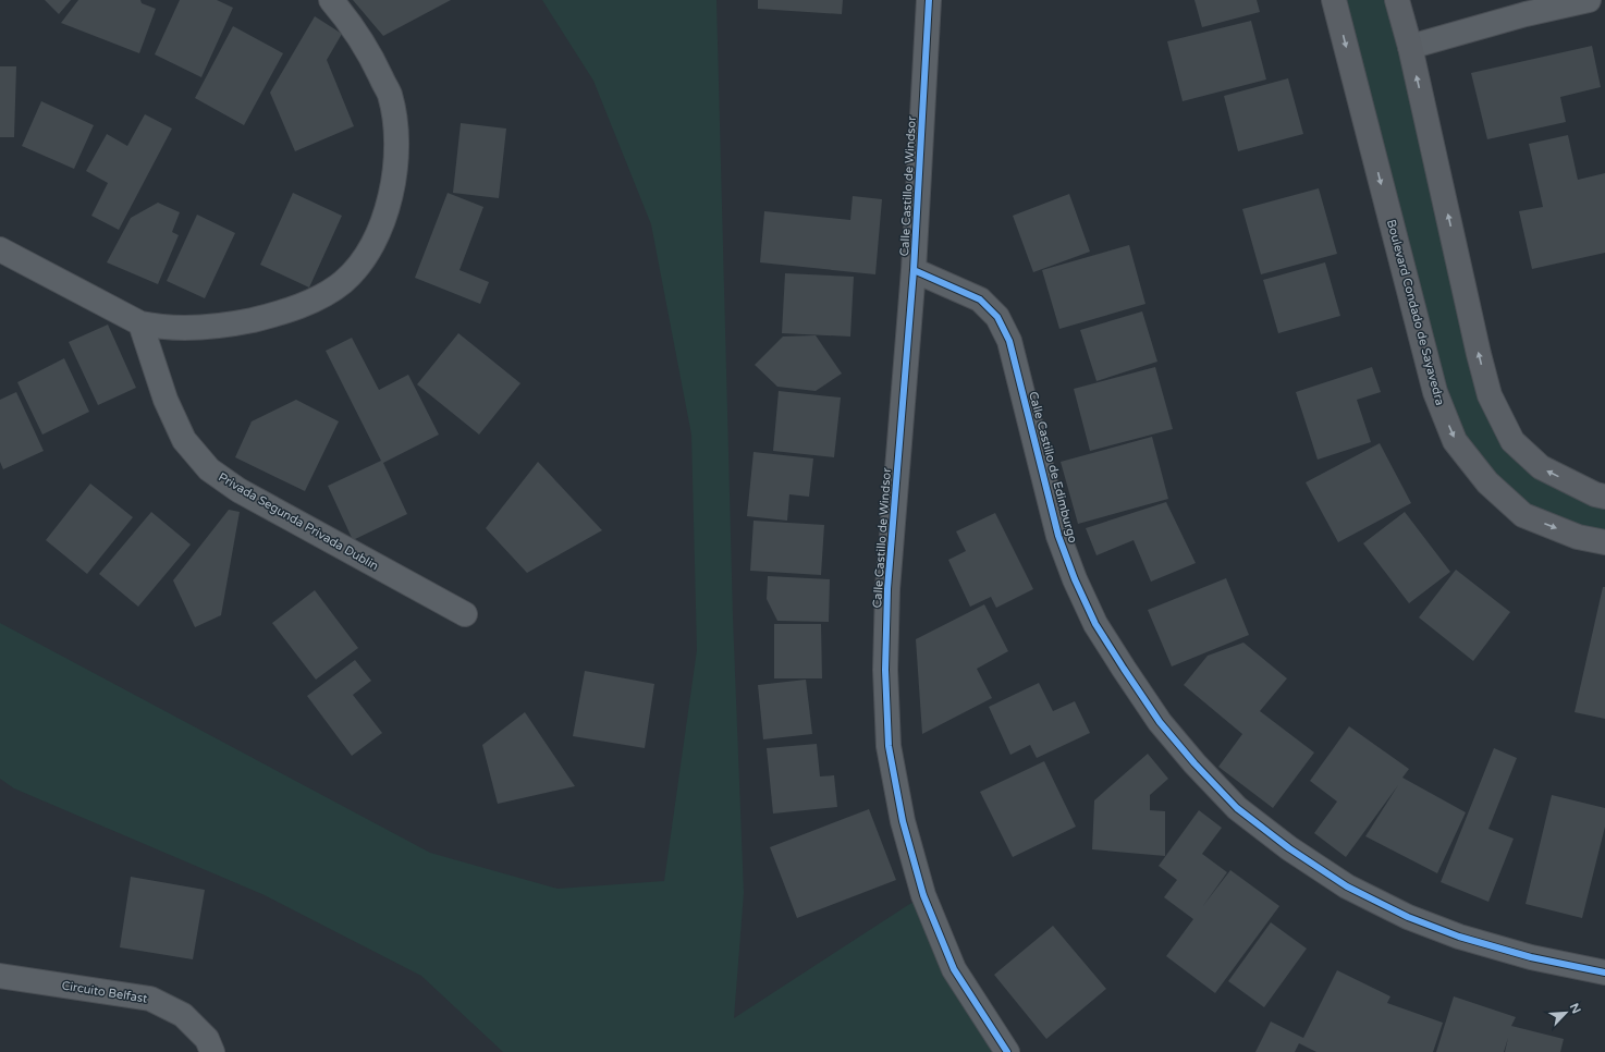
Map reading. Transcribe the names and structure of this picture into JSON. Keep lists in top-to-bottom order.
{
  "streets": {
    "street": [
      "Calle Castillo de Windsor",
      "Boulevard Condado de Sayavedra",
      "Calle Castillo de Edimburgo",
      "Privada Segunda Privada Dublin",
      "Circuito Belfast"
    ]
  },
  "crossings": [
    ["Calle Castillo de Windsor", "Calle Castillo de Edimburgo"]
  ],
  "north": "top right"
}
